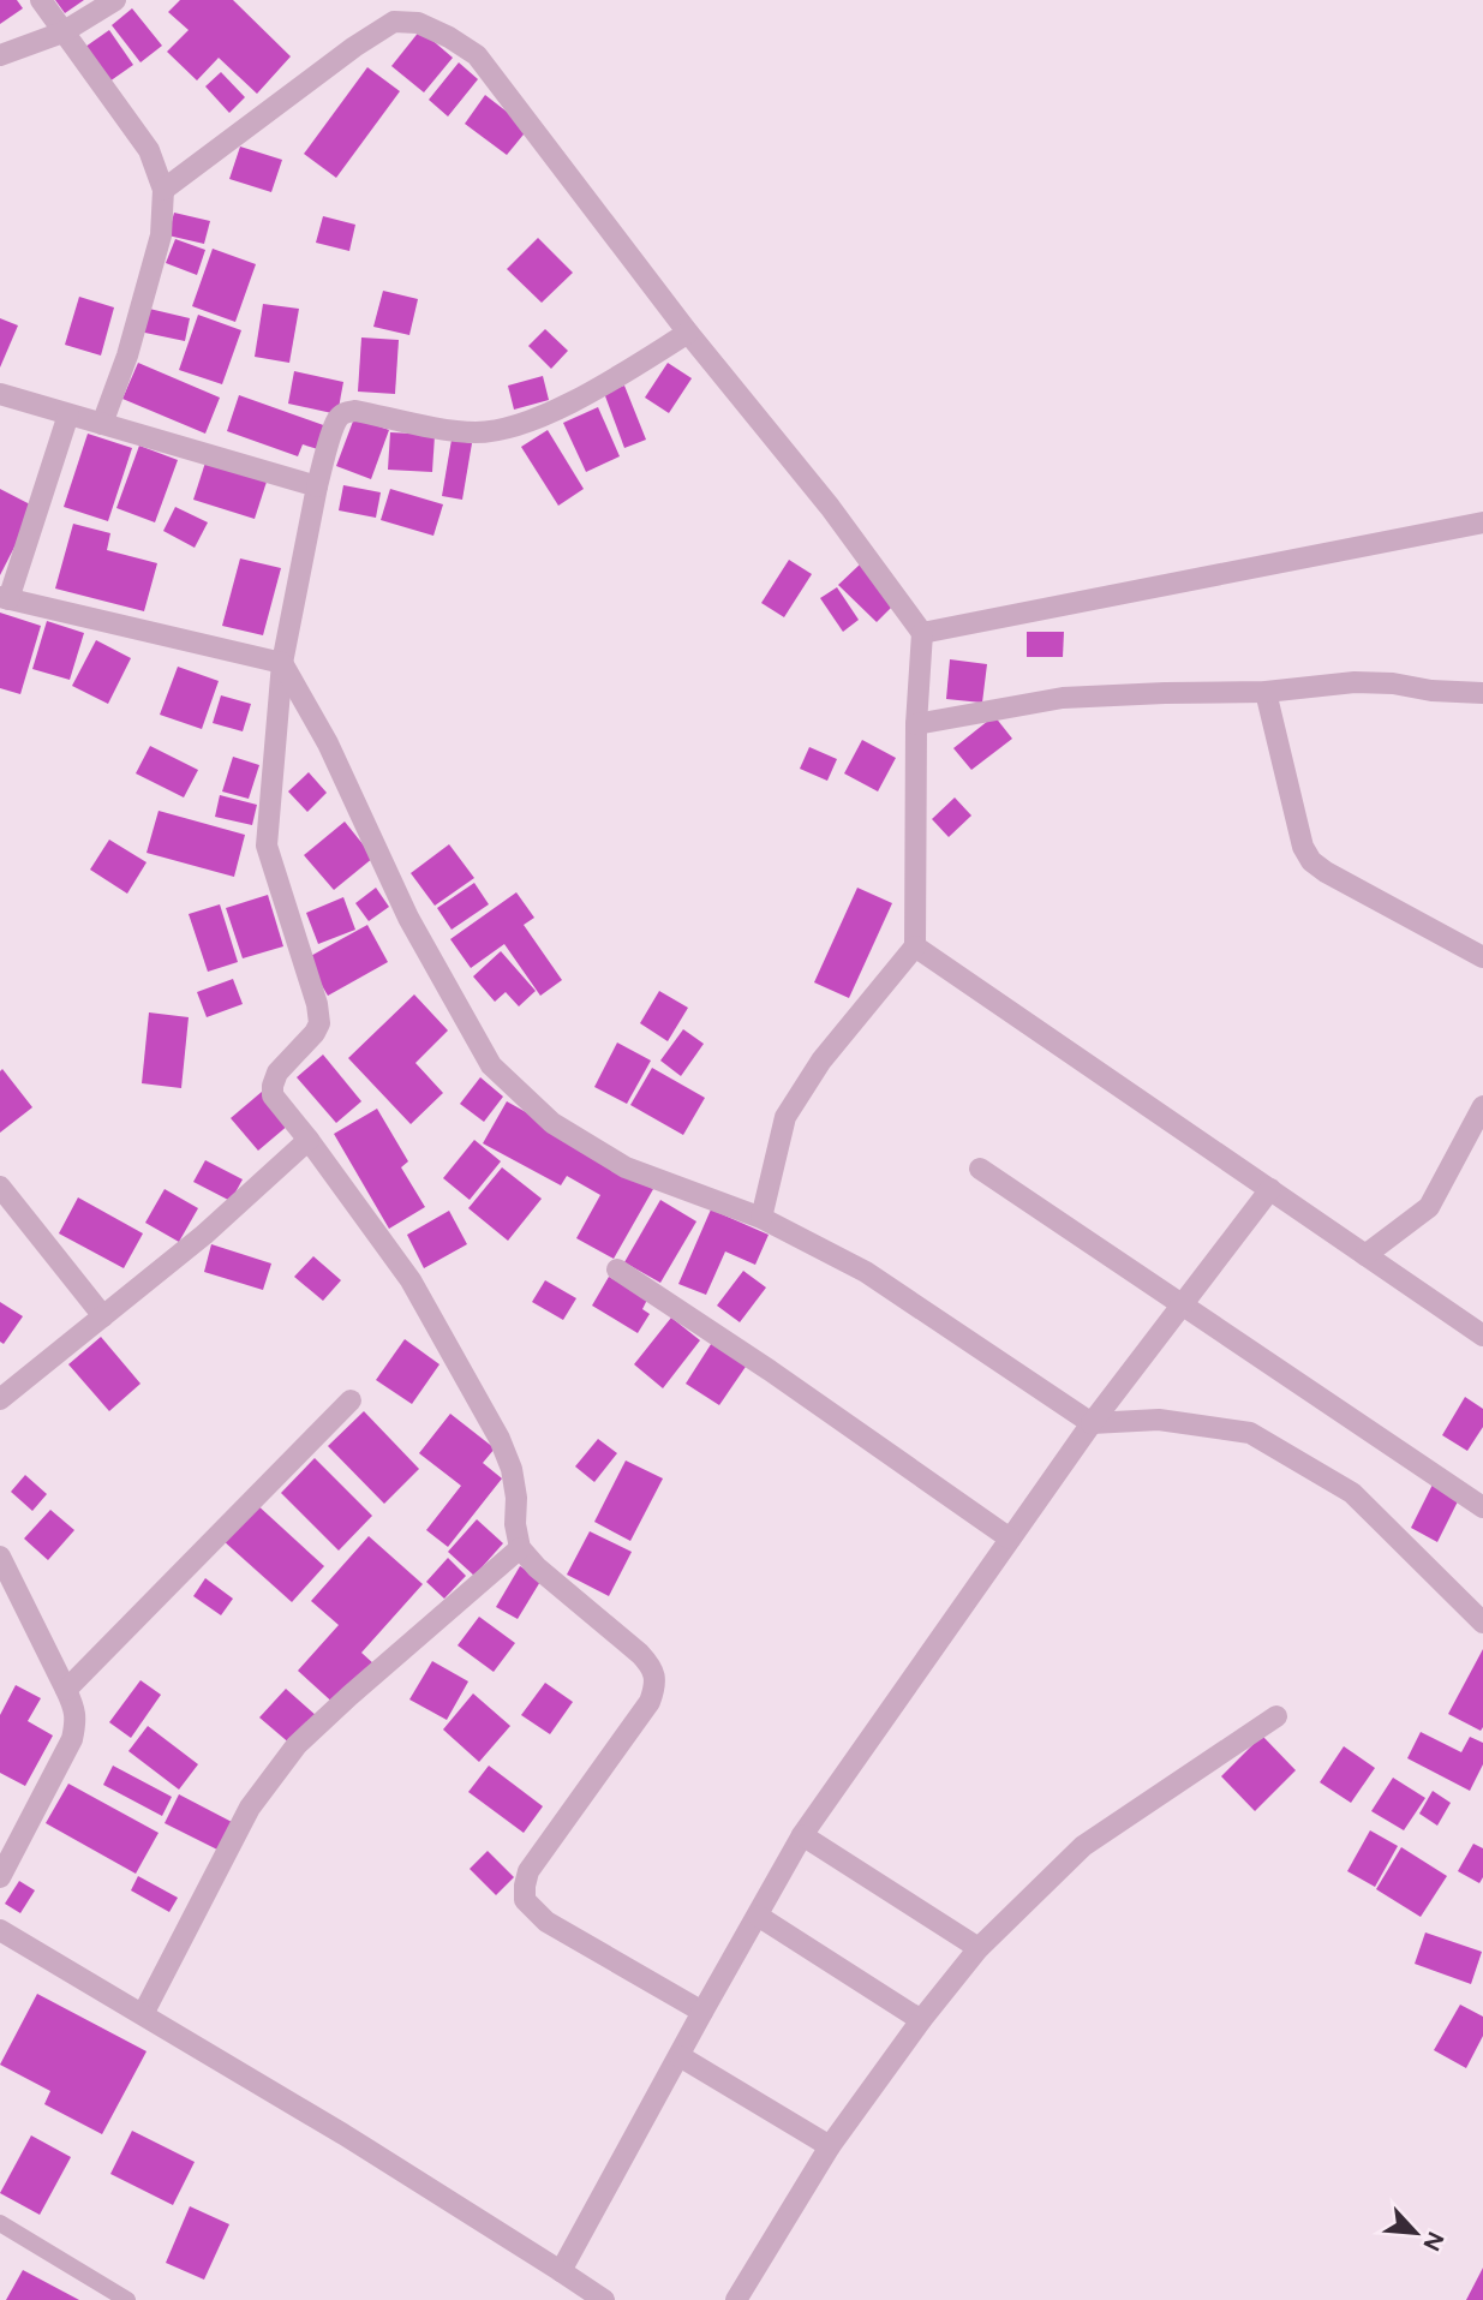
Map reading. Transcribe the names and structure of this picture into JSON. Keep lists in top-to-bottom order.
{
  "north": "bottom right"
}
